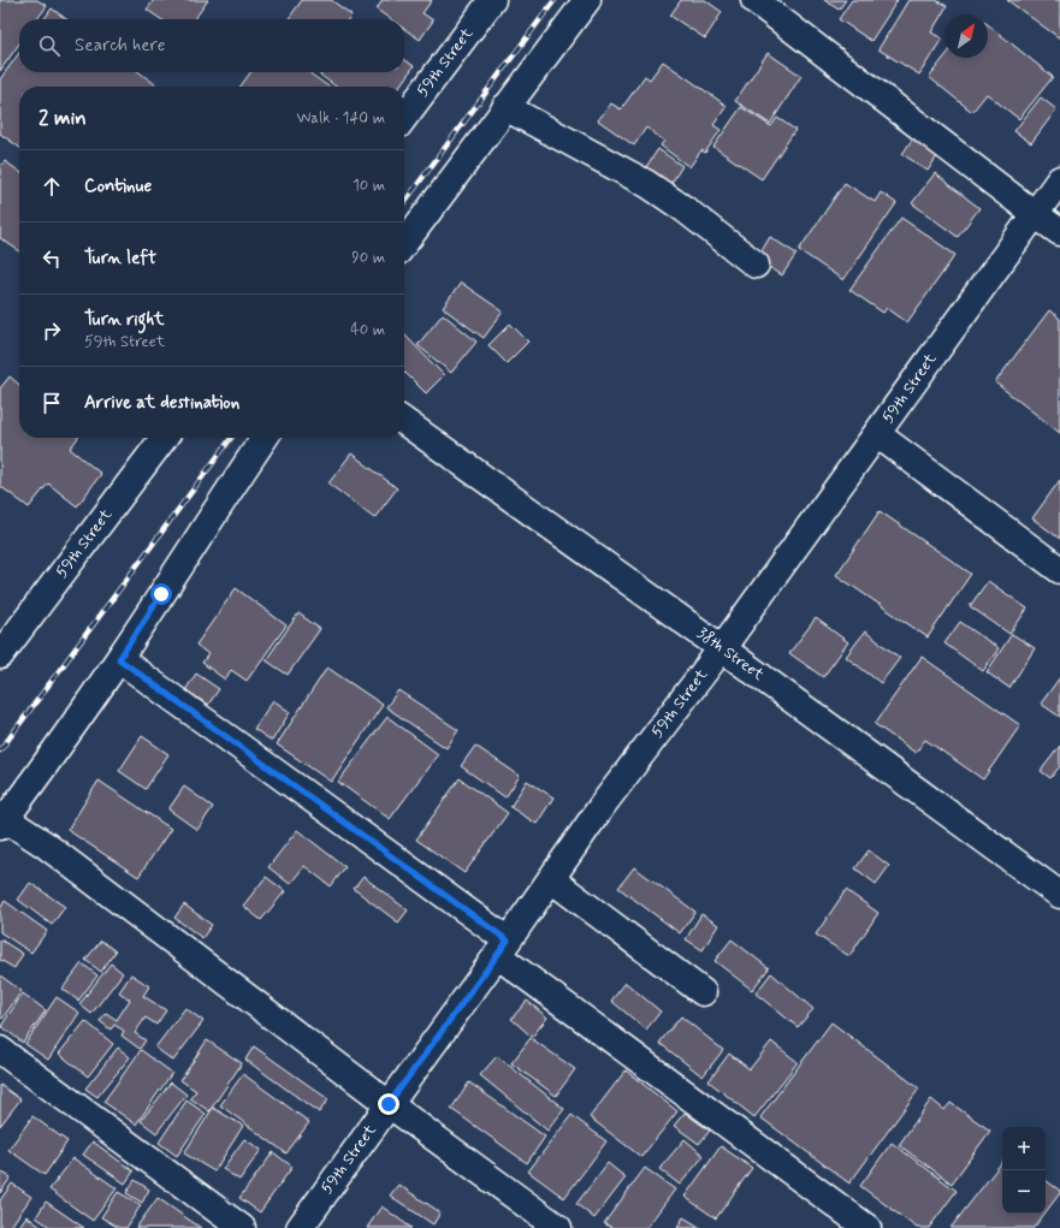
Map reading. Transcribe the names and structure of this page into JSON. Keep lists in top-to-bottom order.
{
  "streets": {
    "street": ["59th Street", "38th Street"]
  },
  "crossings": [
    ["59th Street", "38th Street"]
  ],
  "north": "top right",
  "page": {
    "search": "Search here",
    "heading": ["2 min", "Walk · 140 m"],
    "list": [
      ["Continue", "10 m"],
      ["Turn left", "90 m"],
      ["Turn right", "59th Street", "40 m"],
      "Arrive at destination"
    ],
    "map_buttons": ["+", "−"]
  }
}
